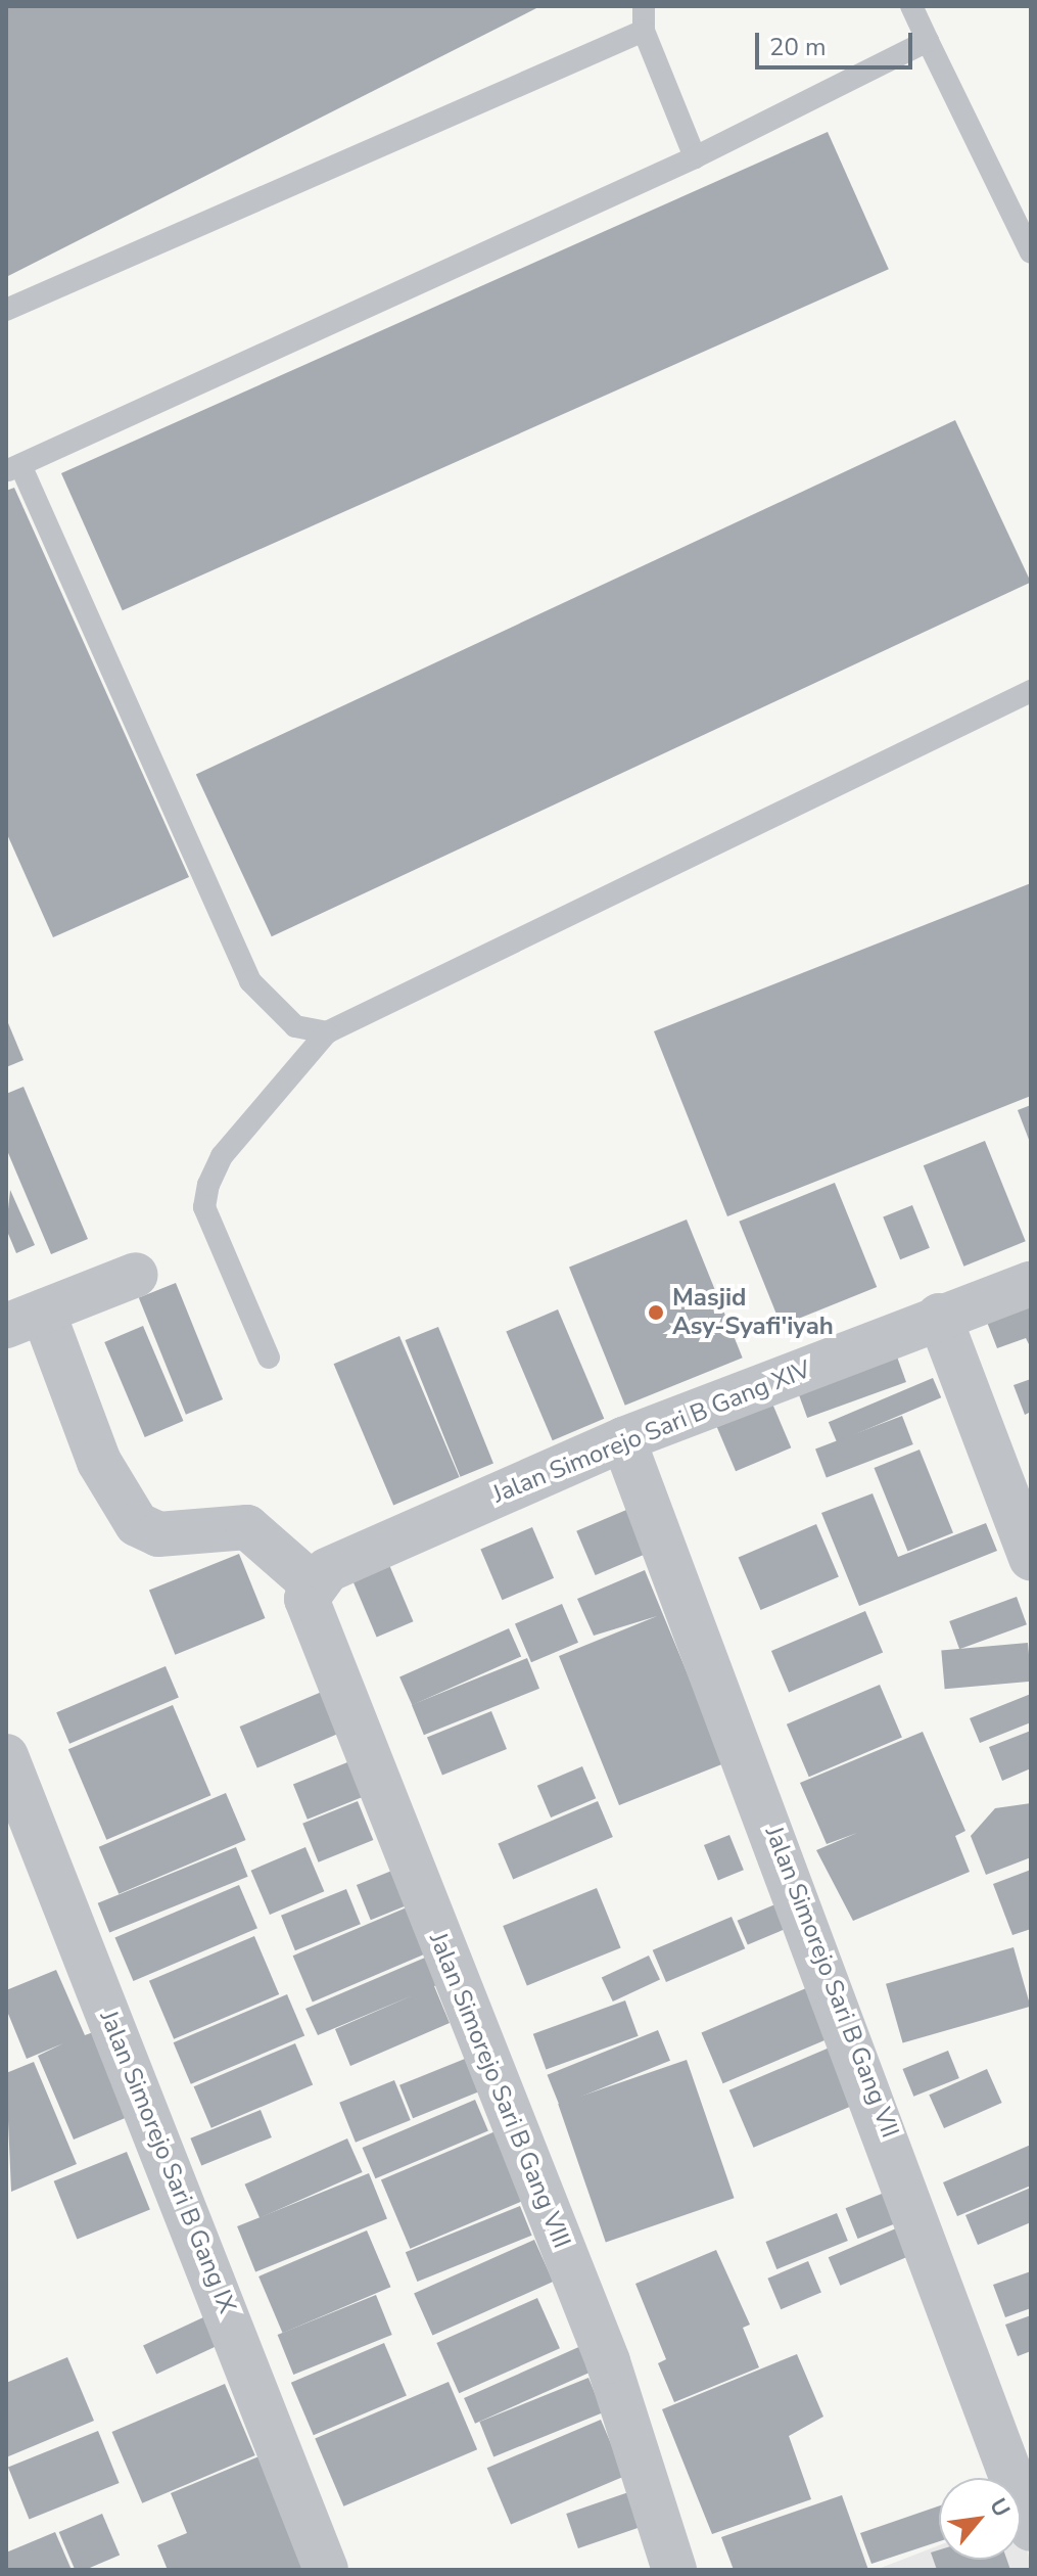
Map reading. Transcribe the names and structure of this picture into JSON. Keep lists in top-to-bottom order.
{
  "streets": {
    "street": [
      "Jalan Simorejo Sari B Gang XIV",
      "Jalan Simorejo Sari B Gang VII",
      "Jalan Simorejo Sari B Gang VIII",
      "Jalan Simorejo Sari B Gang IX"
    ]
  },
  "crossings": [
    ["Jalan Simorejo Sari B Gang XIV", "Jalan Simorejo Sari B Gang VII"],
    ["Jalan Simorejo Sari B Gang XIV", "Jalan Simorejo Sari B Gang VIII"]
  ],
  "places": ["Masjid Asy-Syafi'iyah"],
  "scale_bar": "20 m",
  "north": "top right"
}
